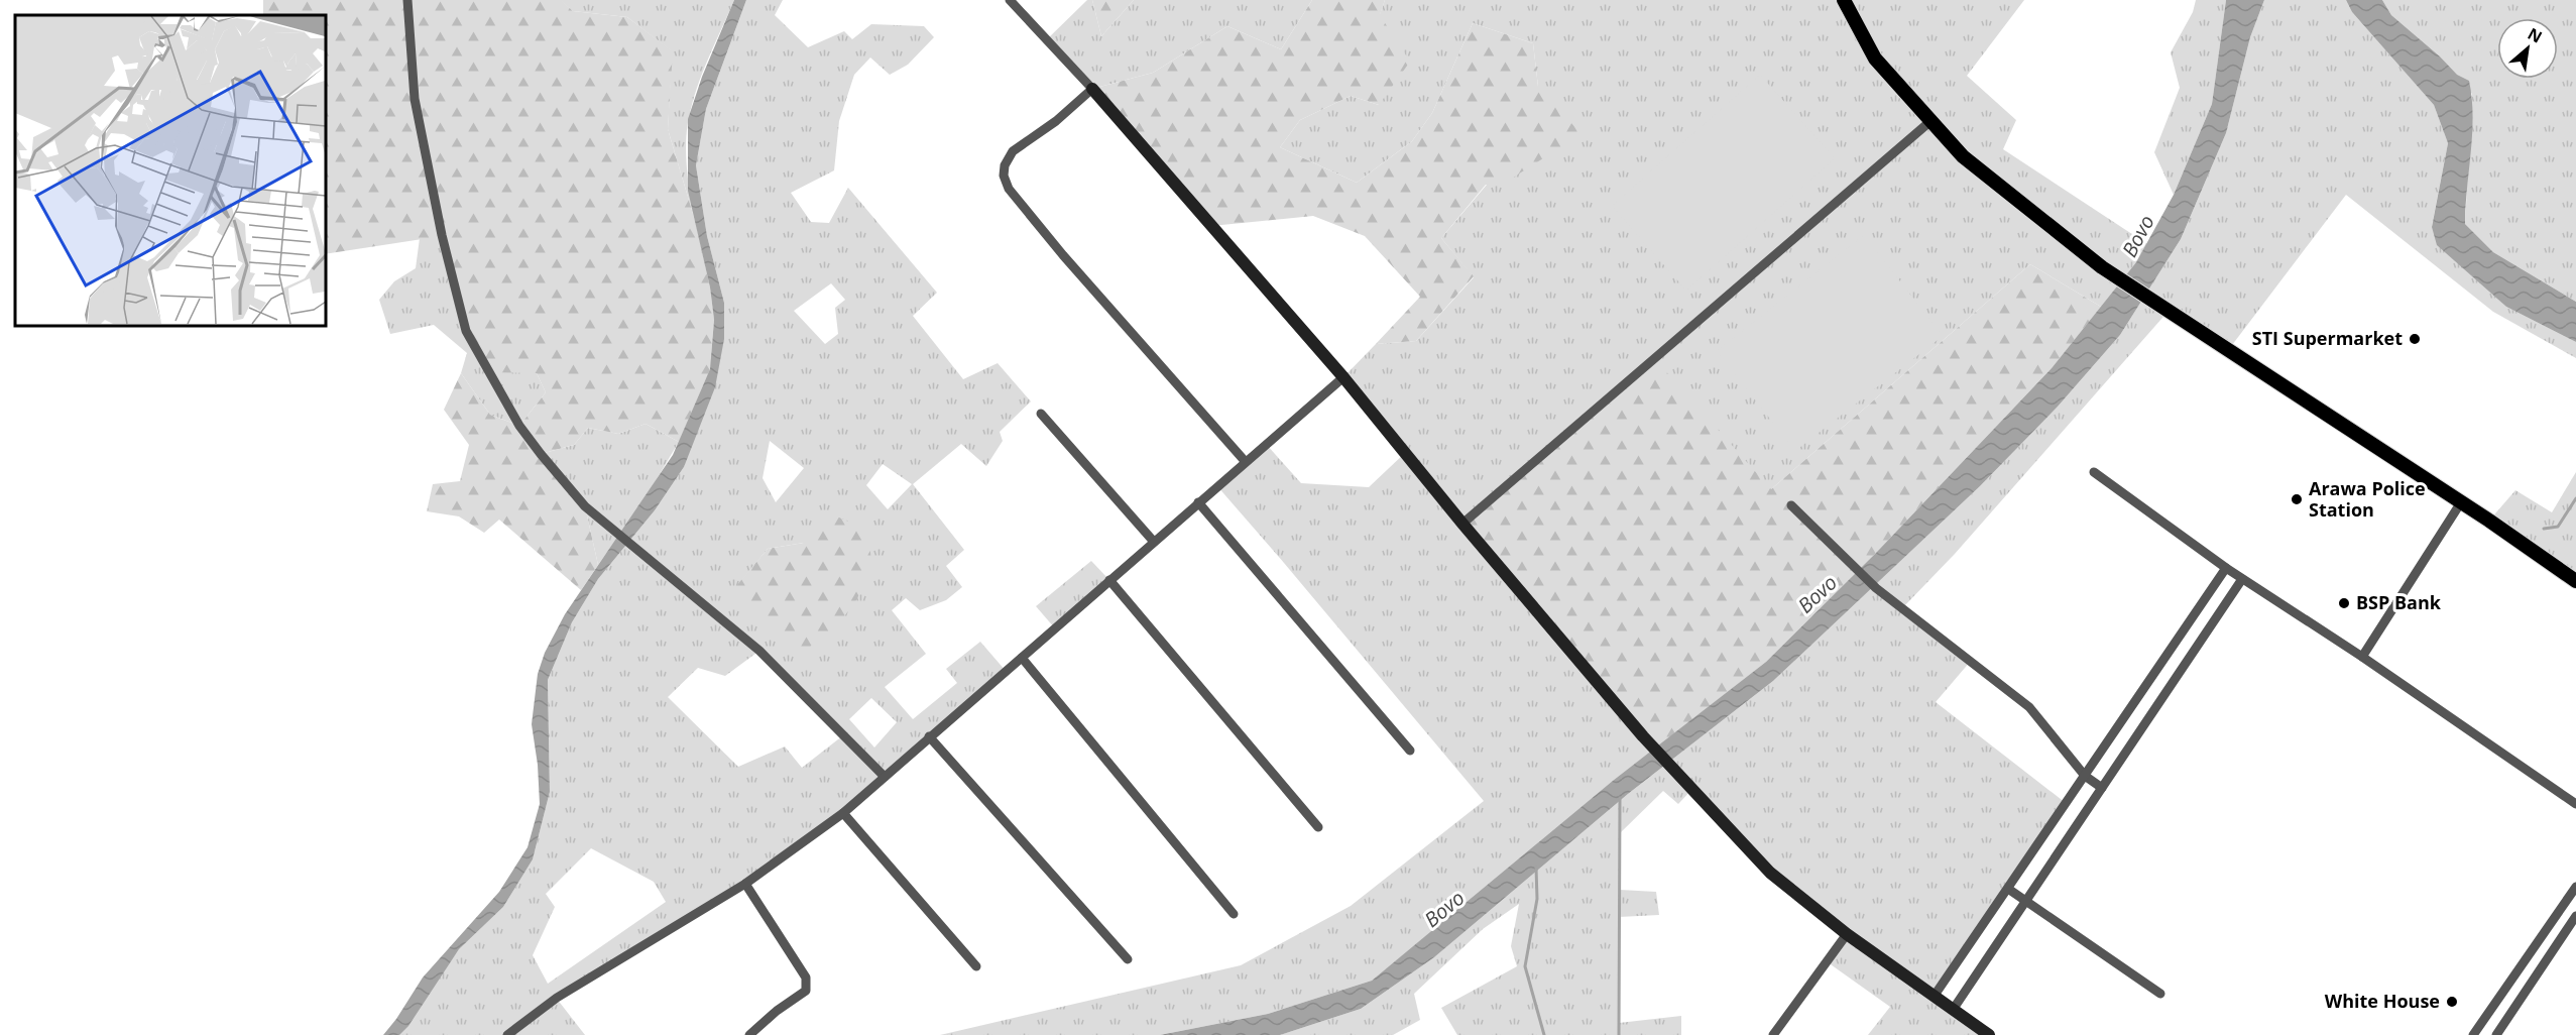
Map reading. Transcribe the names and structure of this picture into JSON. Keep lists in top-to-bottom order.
{
  "water": ["Bovo"],
  "places": [
    "STI Supermarket",
    "Arawa Police Station",
    "BSP Bank",
    "White House"
  ],
  "north": "top right"
}
